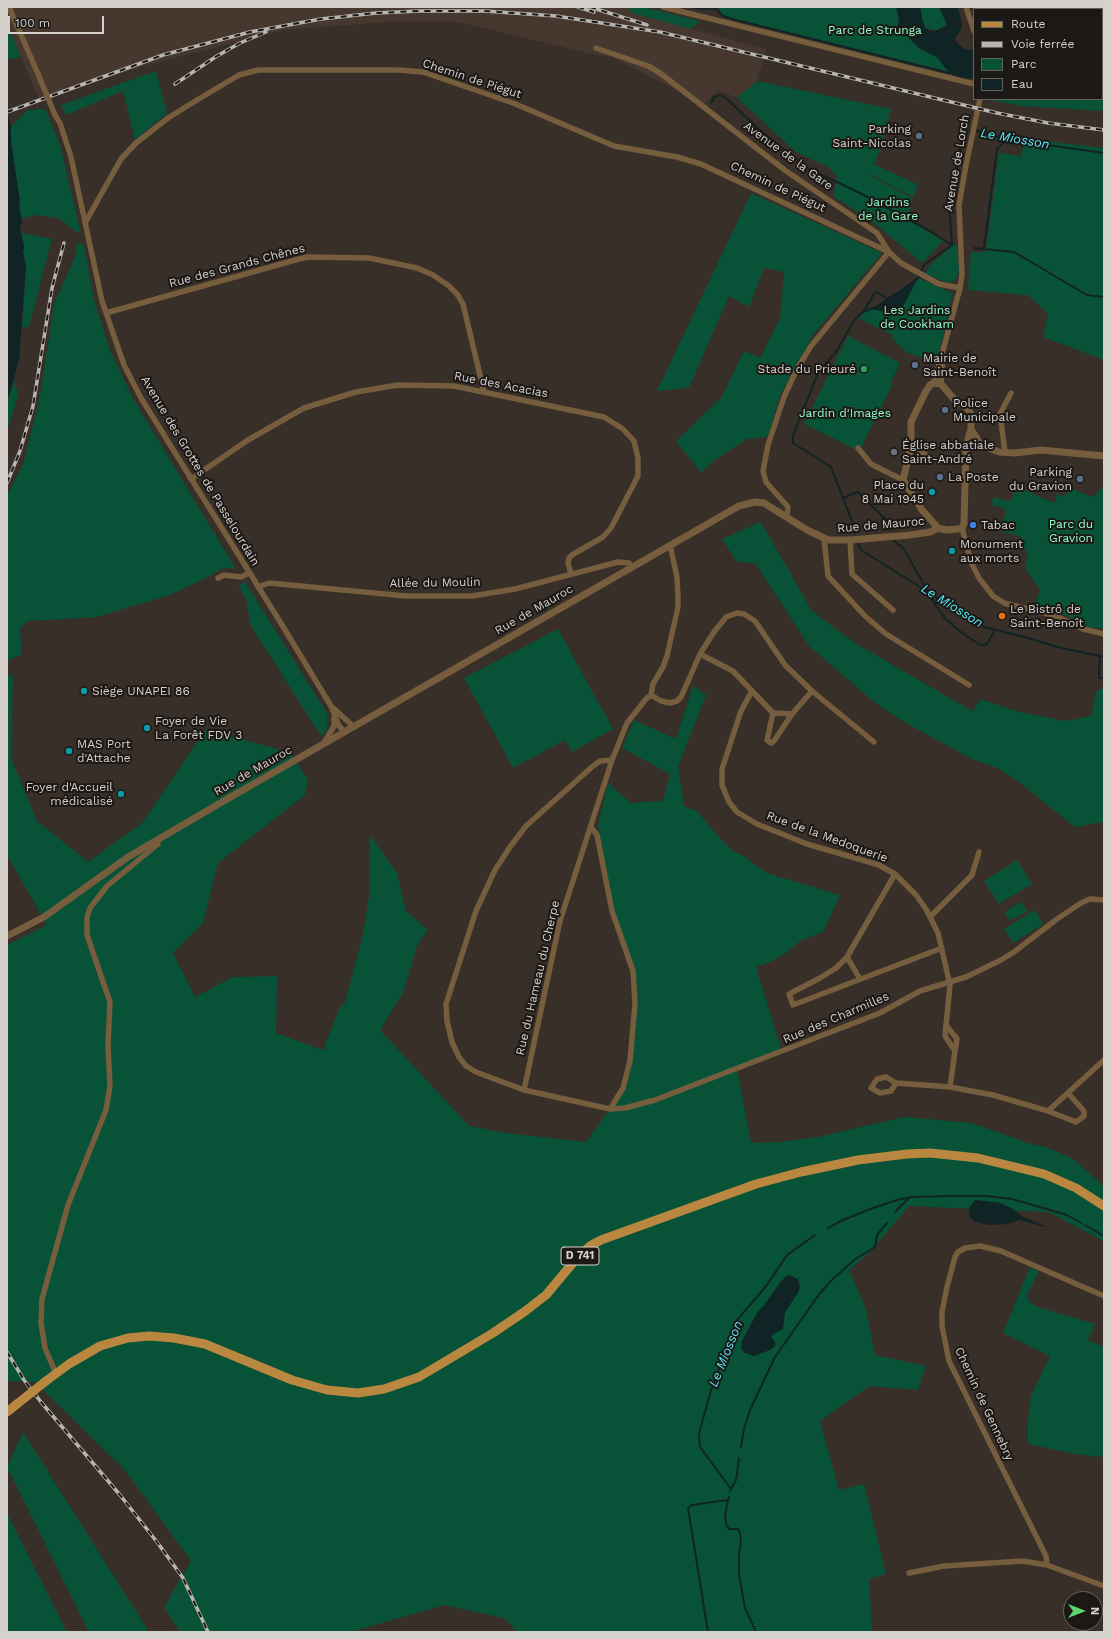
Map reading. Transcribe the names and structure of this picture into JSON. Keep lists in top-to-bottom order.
{
  "streets": {
    "main road": ["D 741"],
    "street": [
      "Chemin de Piégut",
      "Avenue de la Gare",
      "Avenue de Lorch",
      "Rue des Grands Chênes",
      "Rue des Acacias",
      "Avenue des Grottes de Passelourdain",
      "Rue de Mauroc",
      "Allée du Moulin",
      "Rue de la Medoquerie",
      "Rue du Hameau du Cherpe",
      "Rue des Charmilles",
      "Chemin de Gennebry"
    ]
  },
  "crossings": [
    ["Chemin de Piégut", "Avenue de la Gare"],
    ["Chemin de Piégut", "Avenue des Grottes de Passelourdain"],
    ["Avenue de la Gare", "Avenue de Lorch"],
    ["Rue des Grands Chênes", "Rue des Acacias"],
    ["Rue des Grands Chênes", "Avenue des Grottes de Passelourdain"],
    ["Rue des Acacias", "Avenue des Grottes de Passelourdain"],
    ["Rue des Acacias", "Allée du Moulin"],
    ["Avenue des Grottes de Passelourdain", "Rue de Mauroc"],
    ["Avenue des Grottes de Passelourdain", "Allée du Moulin"],
    ["Rue de Mauroc", "Allée du Moulin"],
    ["Rue de la Medoquerie", "Rue des Charmilles"]
  ],
  "water": ["Le Miosson"],
  "parks": [
    "Parc de Strunga",
    "Jardins de la Gare",
    "Les Jardins de Cookham",
    "Jardin d'Images",
    "Parc du Gravion"
  ],
  "places": [
    "Parking Saint-Nicolas",
    "Mairie de Saint-Benoît",
    "Stade du Prieuré",
    "Police Municipale",
    "Église abbatiale Saint-André",
    "La Poste",
    "Parking du Gravion",
    "Place du 8 Mai 1945",
    "Tabac",
    "Monument aux morts",
    "Le Bistrô de Saint-Benoît",
    "Siège UNAPEI 86",
    "Foyer de Vie La Forêt FDV 3",
    "MAS Port d'Attache",
    "Foyer d'Accueil médicalisé"
  ],
  "legend": [
    "Route",
    "Voie ferrée",
    "Parc",
    "Eau"
  ],
  "scale_bar": "100 m",
  "north": "right"
}
